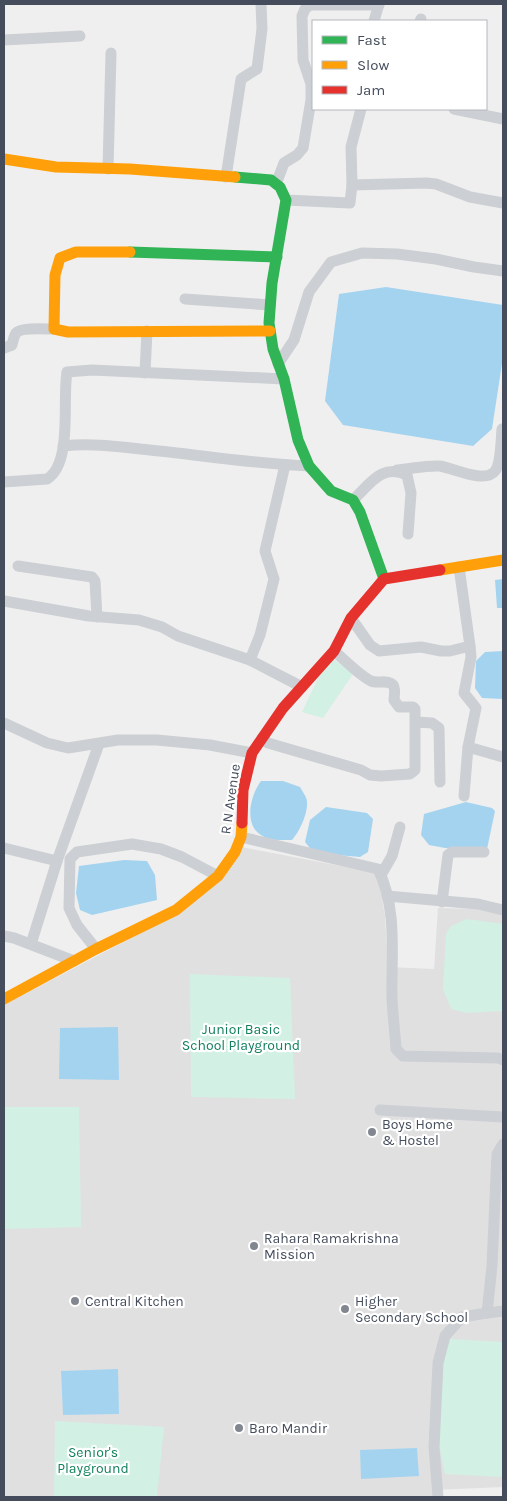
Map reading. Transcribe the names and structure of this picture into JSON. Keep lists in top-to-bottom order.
{
  "streets": {
    "street": ["R N Avenue"]
  },
  "parks": ["Junior Basic School Playground", "Senior's Playground"],
  "places": [
    "Boys Home & Hostel",
    "Rahara Ramakrishna Mission",
    "Central Kitchen",
    "Higher Secondary School",
    "Baro Mandir"
  ],
  "legend": ["Fast", "Slow", "Jam"]
}
